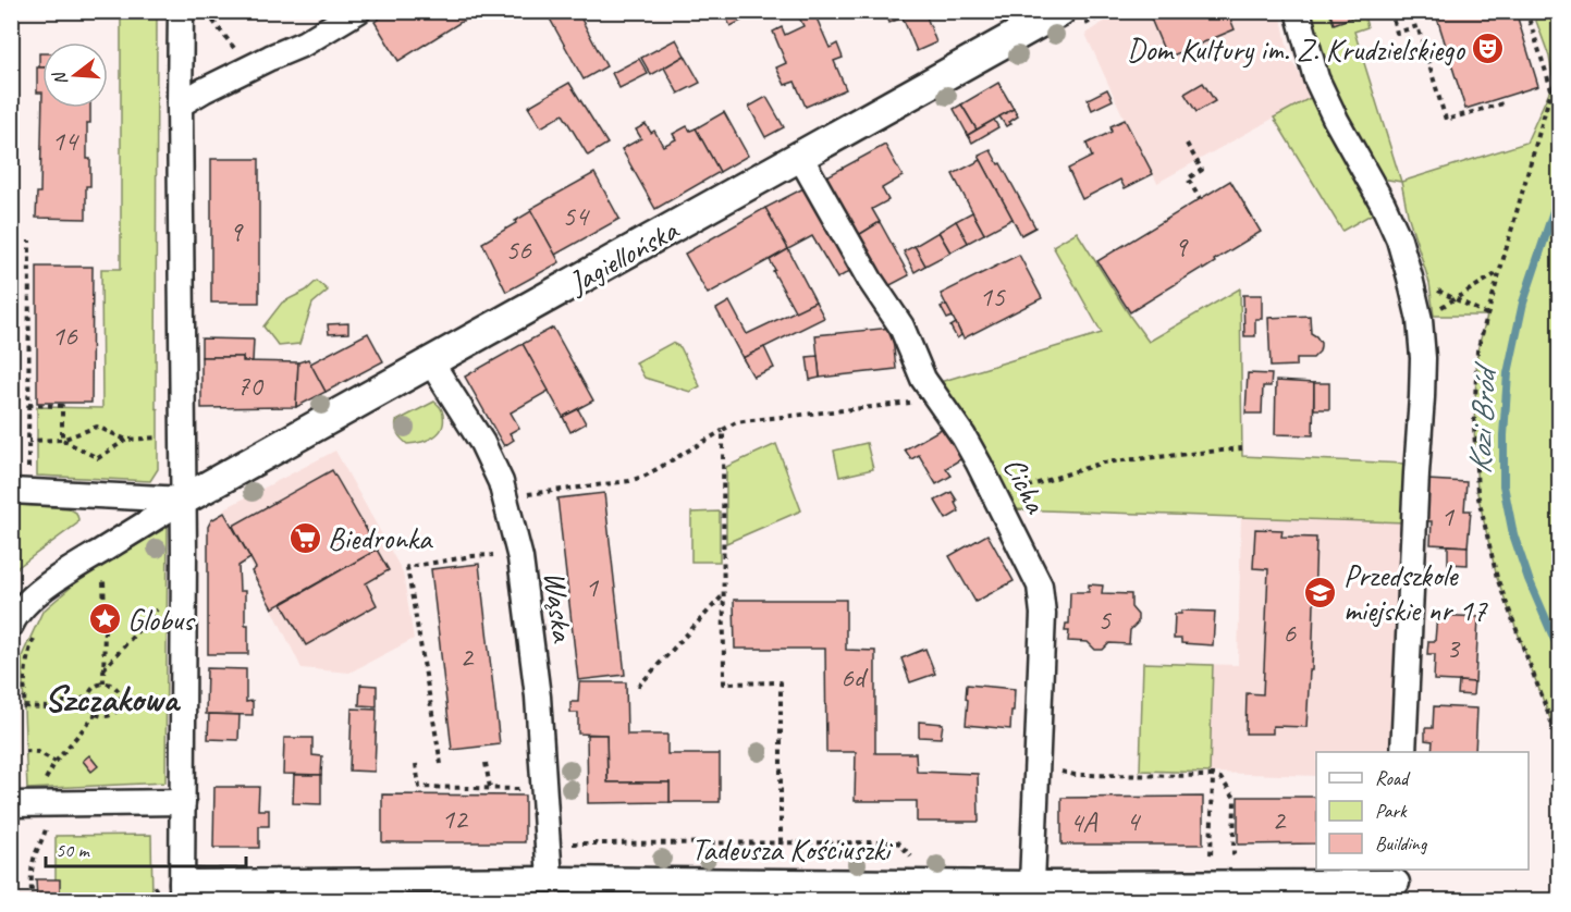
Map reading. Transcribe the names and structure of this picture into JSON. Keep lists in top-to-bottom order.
{
  "streets": {
    "street": [
      "Jagiellońska",
      "Cicha",
      "Wąska",
      "Tadeusza Kościuszki"
    ]
  },
  "crossings": [
    ["Jagiellońska", "Cicha"],
    ["Jagiellońska", "Wąska"],
    ["Cicha", "Tadeusza Kościuszki"],
    ["Wąska", "Tadeusza Kościuszki"]
  ],
  "districts": ["Szczakowa"],
  "water": ["Kozi Bród"],
  "places": {
    "theatre": ["Dom Kultury im. Z. Krudzielskiego"],
    "supermarket": ["Biedronka"],
    "school or university": ["Przedszkole miejskie nr 17"],
    "place": ["Globus"]
  },
  "house_numbers": [
    "14",
    "54",
    "9",
    "9",
    "56",
    "15",
    "16",
    "70",
    "1",
    "1",
    "5",
    "6",
    "3",
    "2",
    "6d",
    "12",
    "2",
    "4",
    "4A"
  ],
  "legend": ["Road", "Park", "Building"],
  "scale_bar": "50 m",
  "north": "left"
}
